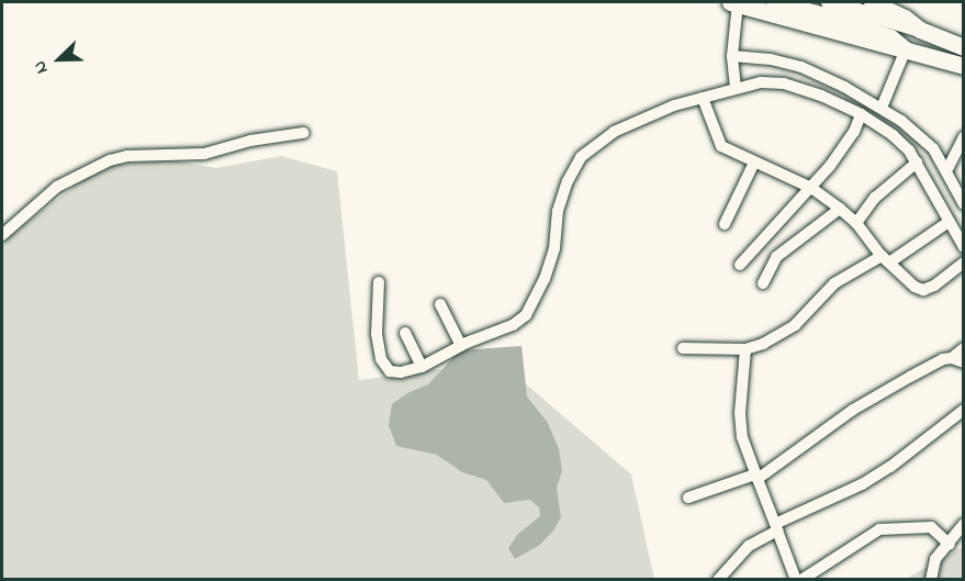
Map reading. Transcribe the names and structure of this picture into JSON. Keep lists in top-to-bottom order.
{
  "north": "bottom left"
}
